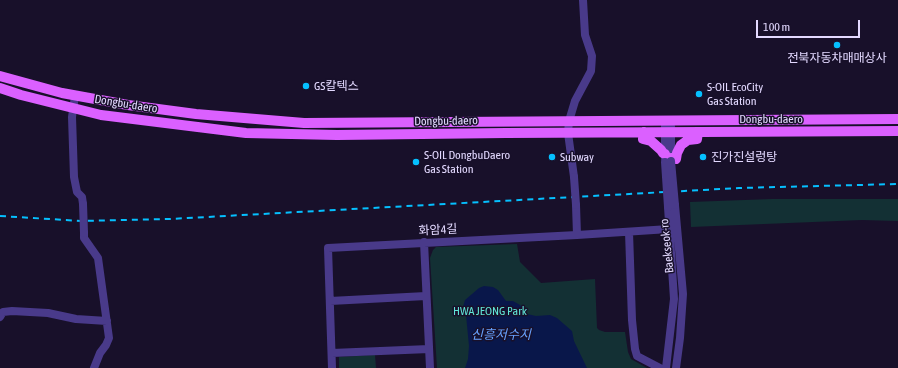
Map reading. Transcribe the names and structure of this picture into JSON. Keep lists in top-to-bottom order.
{
  "streets": {
    "main road": ["Dongbu-daero"],
    "street": ["화암4길", "Baekseok-ro"]
  },
  "crossings": [
    ["Dongbu-daero", "Baekseok-ro"],
    ["화암4길", "Baekseok-ro"]
  ],
  "water": ["신흥저수지"],
  "parks": ["HWA JEONG Park"],
  "places": [
    "전북자동차매매상사",
    "GS칼텍스",
    "S-OIL EcoCity Gas Station",
    "Subway",
    "진가진설렁탕",
    "S-OIL DongbuDaero Gas Station"
  ],
  "scale_bar": "100 m"
}
